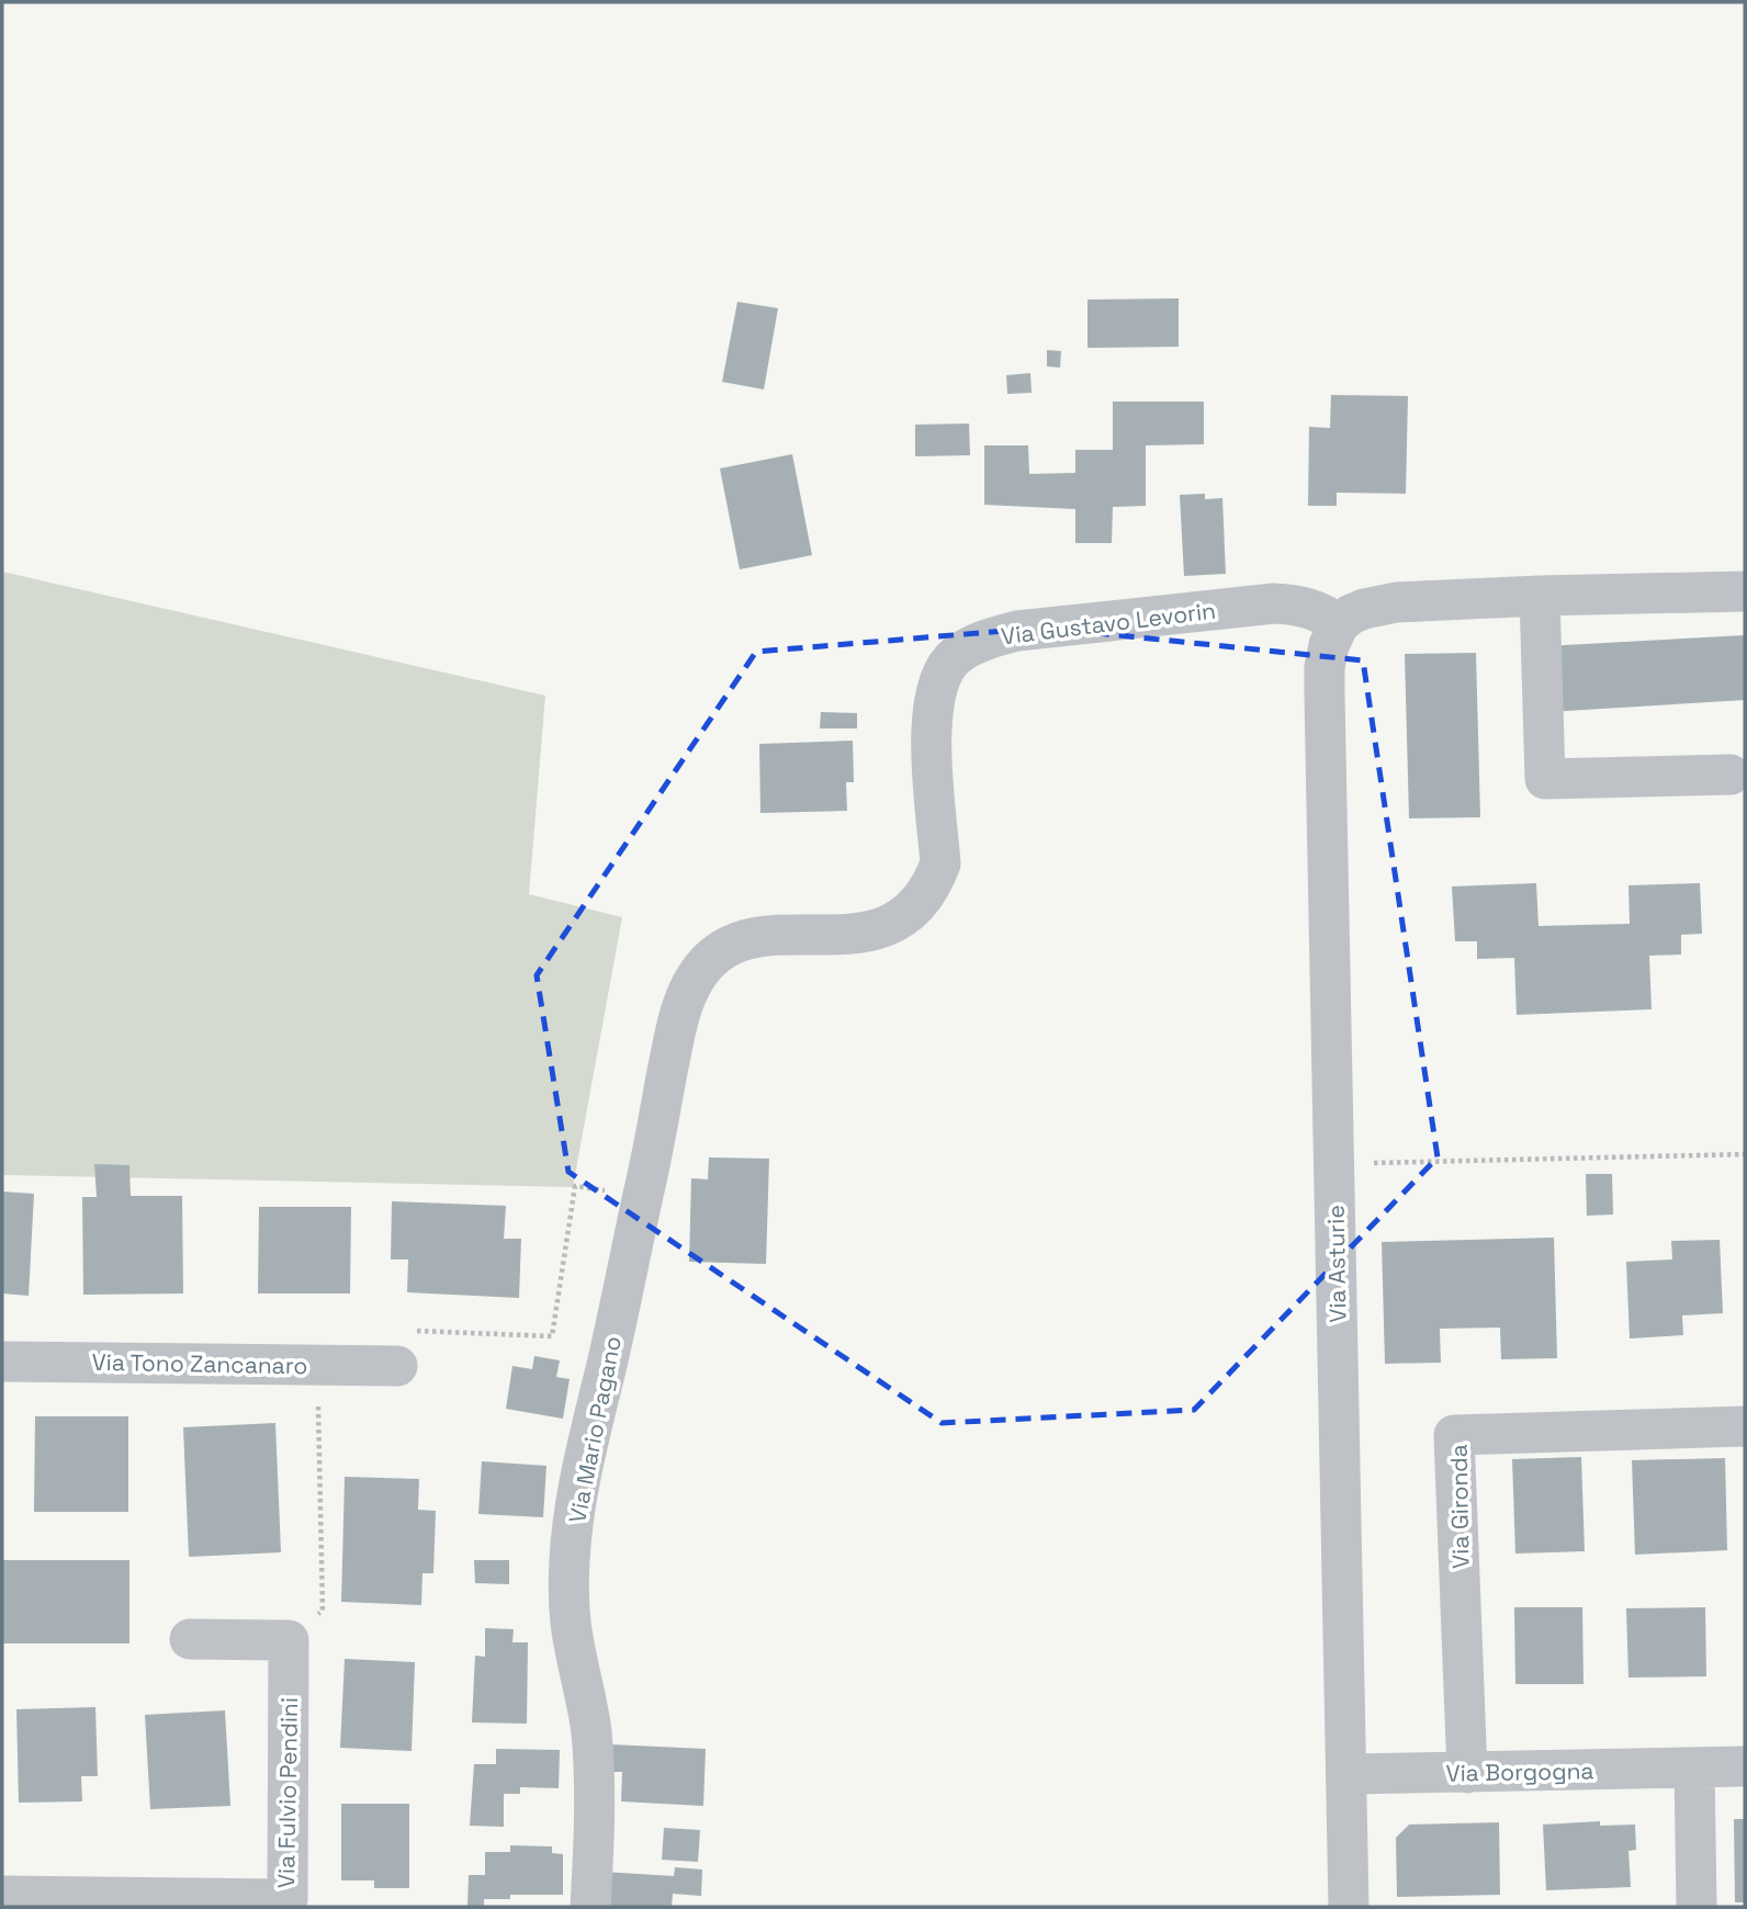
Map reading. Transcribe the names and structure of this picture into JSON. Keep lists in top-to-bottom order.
{
  "streets": {
    "street": [
      "Via Gustavo Levorin",
      "Via Asturie",
      "Via Tono Zancanaro",
      "Via Mario Pagano",
      "Via Gironda",
      "Via Borgogna",
      "Via Fulvio Pendini"
    ]
  },
  "crossings": [
    ["Via Gustavo Levorin", "Via Asturie"],
    ["Via Gustavo Levorin", "Via Mario Pagano"],
    ["Via Asturie", "Via Borgogna"],
    ["Via Gironda", "Via Borgogna"]
  ]
}
